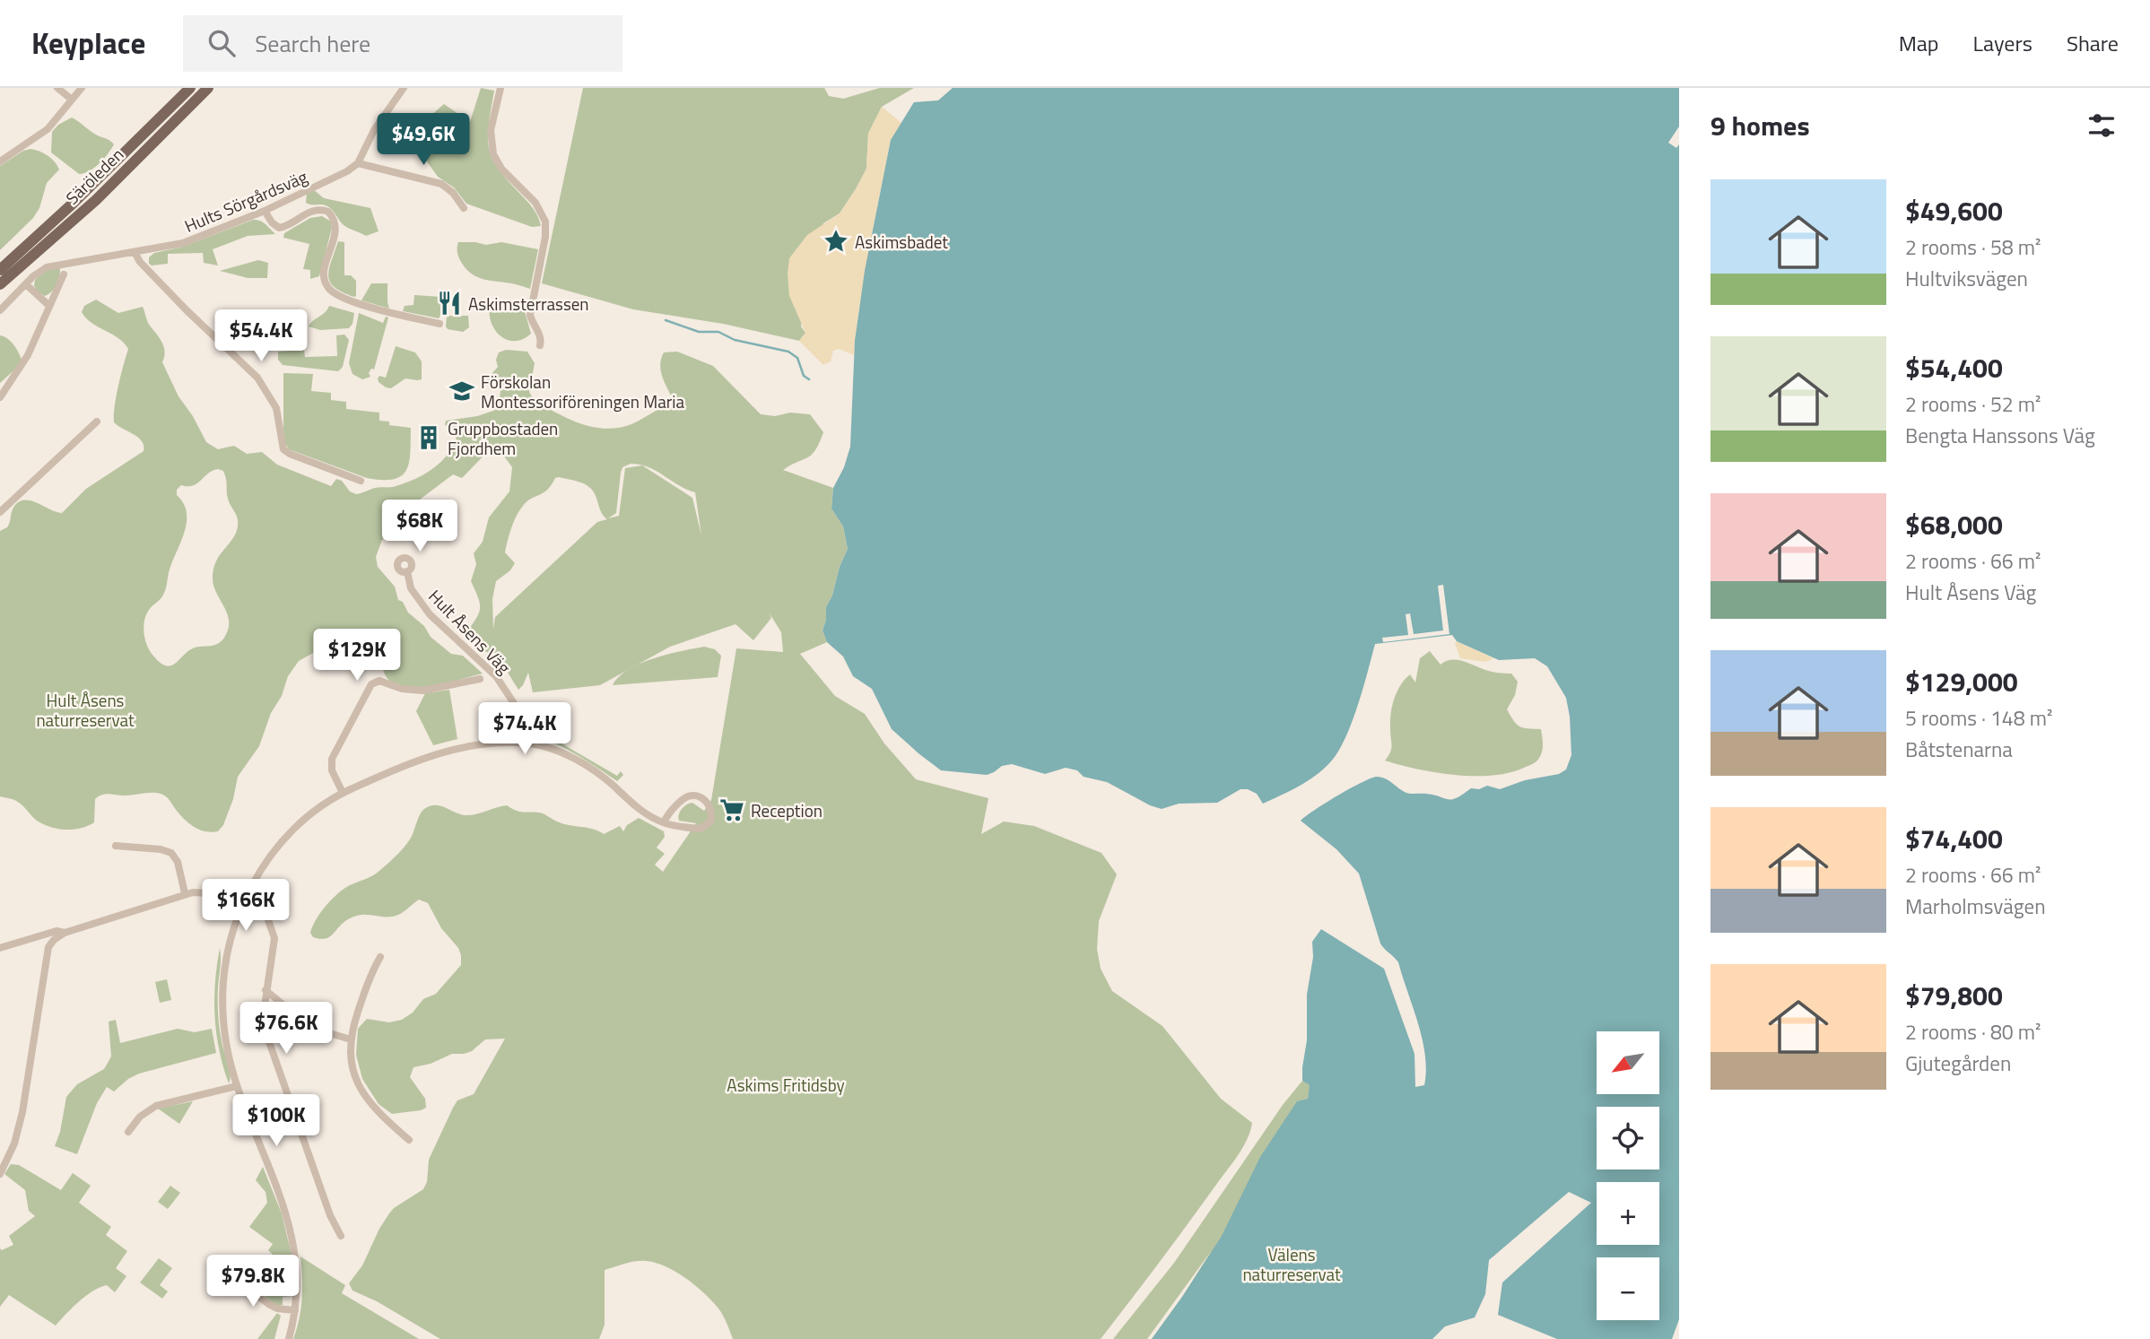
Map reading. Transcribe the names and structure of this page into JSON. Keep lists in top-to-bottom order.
{
  "streets": {
    "main road": ["Säröleden"],
    "street": ["Hults Sörgårdsväg", "Hult Åsens Väg"]
  },
  "parks": ["Hult Åsens naturreservat", "Askims Fritidsby", "Välens naturreservat"],
  "places": {
    "place": ["Askimsbadet"],
    "restaurant": ["Askimsterrassen"],
    "school or university": ["Förskolan Montessoriföreningen Maria"],
    "building": ["Gruppbostaden Fjordhem"],
    "supermarket": ["Reception"]
  },
  "north": "bottom left",
  "page": {
    "header": "Keyplace",
    "search": "Search here",
    "nav": ["Map", "Layers", "Share"],
    "heading": "9 homes",
    "price": [
      "$49.6K",
      "$54.4K",
      "$68K",
      "$129K",
      "$74.4K",
      "$166K",
      "$76.6K",
      "$100K",
      "$79.8K"
    ],
    "list": [
      {
        "name": "$49,600",
        "note": "2 rooms · 58 m² · Hultviksvägen"
      },
      {
        "name": "$54,400",
        "note": "2 rooms · 52 m² · Bengta Hanssons Väg"
      },
      {
        "name": "$68,000",
        "note": "2 rooms · 66 m² · Hult Åsens Väg"
      },
      {
        "name": "$129,000",
        "note": "5 rooms · 148 m² · Båtstenarna"
      },
      {
        "name": "$74,400",
        "note": "2 rooms · 66 m² · Marholmsvägen"
      },
      {
        "name": "$79,800",
        "note": "2 rooms · 80 m² · Gjutegården"
      }
    ],
    "map_buttons": ["+", "−"]
  }
}
